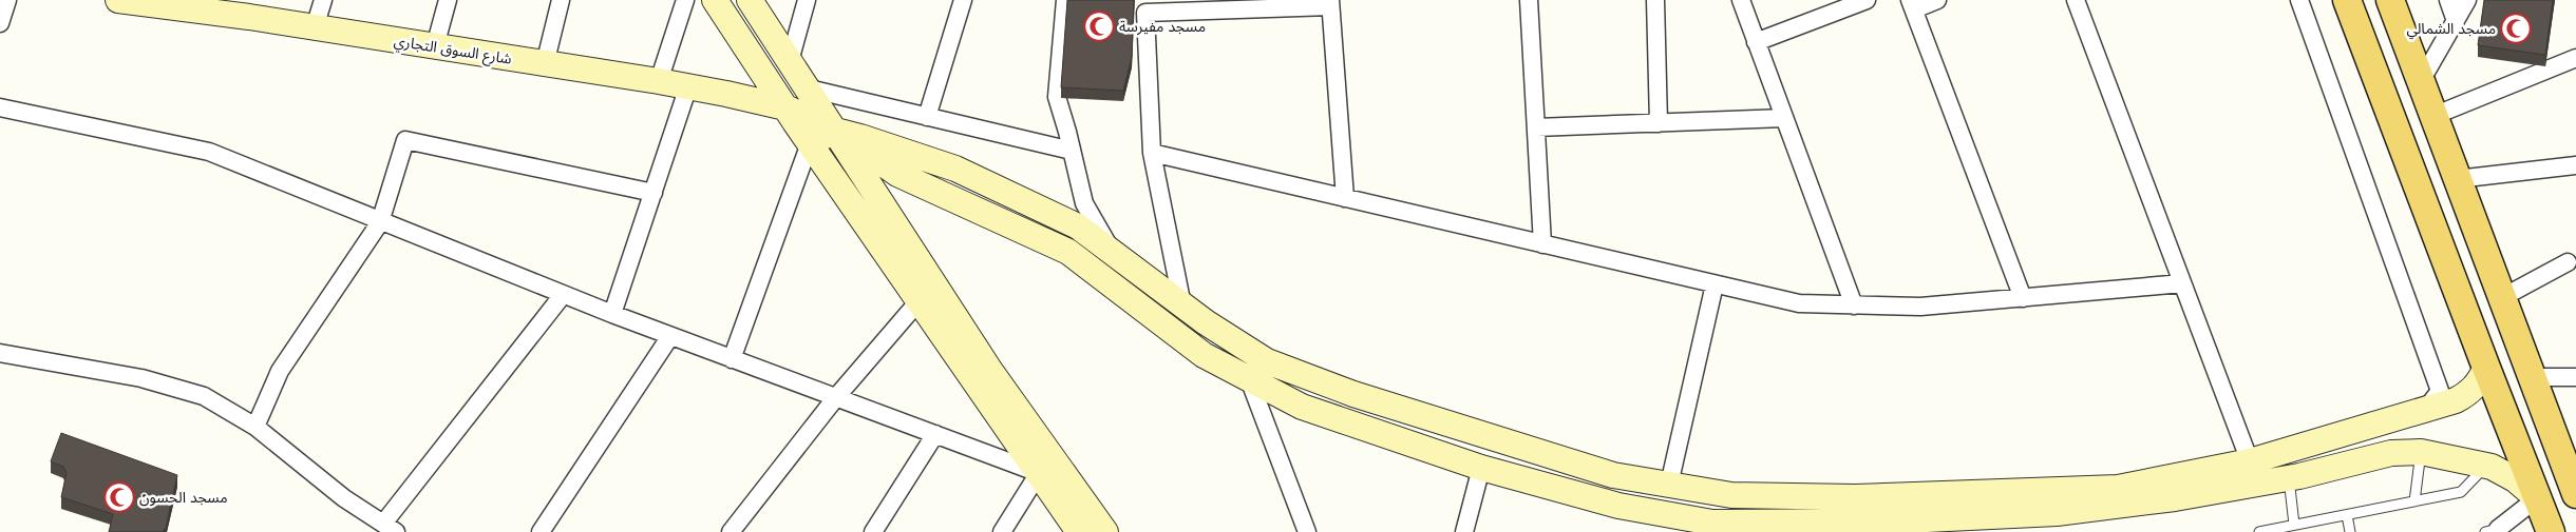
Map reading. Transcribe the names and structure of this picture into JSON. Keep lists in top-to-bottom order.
{
  "streets": {
    "street": ["شارع السوق التجاري"]
  },
  "places": {
    "mosque": ["مسجد مفيرسة", "مسجد الشمالي", "مسجد الحسون"]
  }
}
